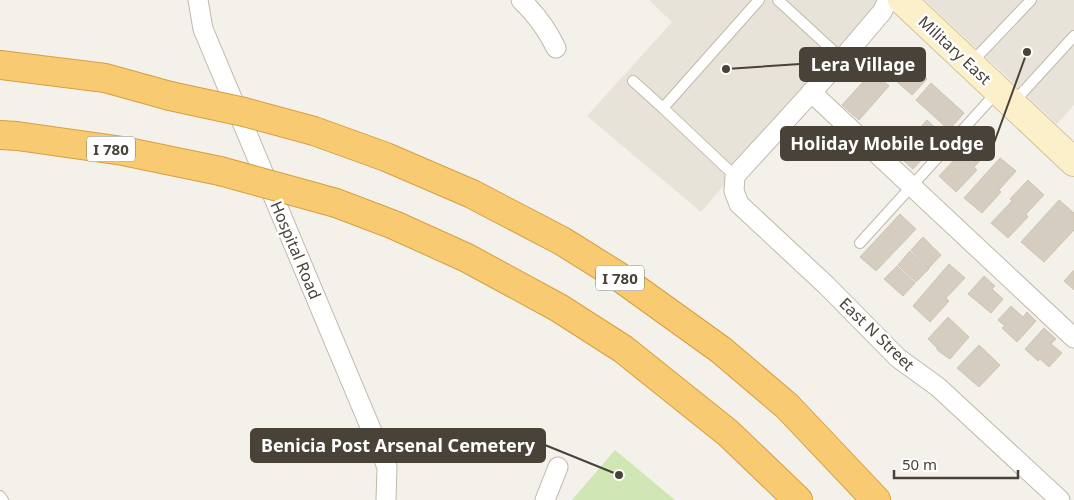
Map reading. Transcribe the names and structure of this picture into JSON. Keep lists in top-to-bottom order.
{
  "streets": {
    "highway": ["I 780"],
    "main road": ["Military East"],
    "street": ["Hospital Road", "East N Street"]
  },
  "places": ["Holiday Mobile Lodge", "Lera Village", "Benicia Post Arsenal Cemetery"],
  "scale_bar": "50 m"
}
